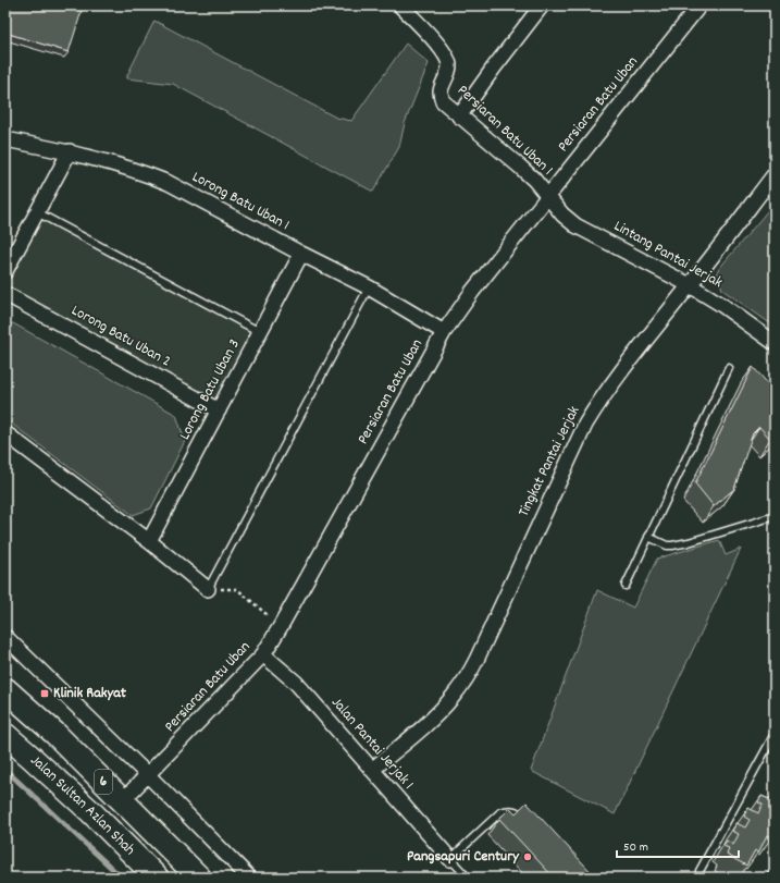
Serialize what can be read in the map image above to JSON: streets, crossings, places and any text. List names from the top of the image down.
{
  "streets": {
    "highway": ["6", "Jalan Sultan Azlan Shah"],
    "street": [
      "Persiaran Batu Uban",
      "Persiaran Batu Uban 1",
      "Lorong Batu Uban 1",
      "Lintang Pantai Jerjak",
      "Lorong Batu Uban 2",
      "Lorong Batu Uban 3",
      "Tingkat Pantai Jerjak",
      "Jalan Pantai Jerjak 1"
    ]
  },
  "crossings": [
    ["Persiaran Batu Uban", "Persiaran Batu Uban 1"],
    ["Persiaran Batu Uban", "Lorong Batu Uban 1"],
    ["Persiaran Batu Uban", "Lintang Pantai Jerjak"],
    ["Persiaran Batu Uban", "Jalan Pantai Jerjak 1"],
    ["Persiaran Batu Uban", "Jalan Sultan Azlan Shah"],
    ["Persiaran Batu Uban 1", "Lintang Pantai Jerjak"],
    ["Lorong Batu Uban 1", "Lorong Batu Uban 3"],
    ["Lintang Pantai Jerjak", "Tingkat Pantai Jerjak"],
    ["Lorong Batu Uban 2", "Lorong Batu Uban 3"],
    ["Tingkat Pantai Jerjak", "Jalan Pantai Jerjak 1"]
  ],
  "places": {
    "transit": ["Klinik Rakyat"],
    "other": ["Pangsapuri Century"]
  },
  "scale_bar": "50 m"
}
